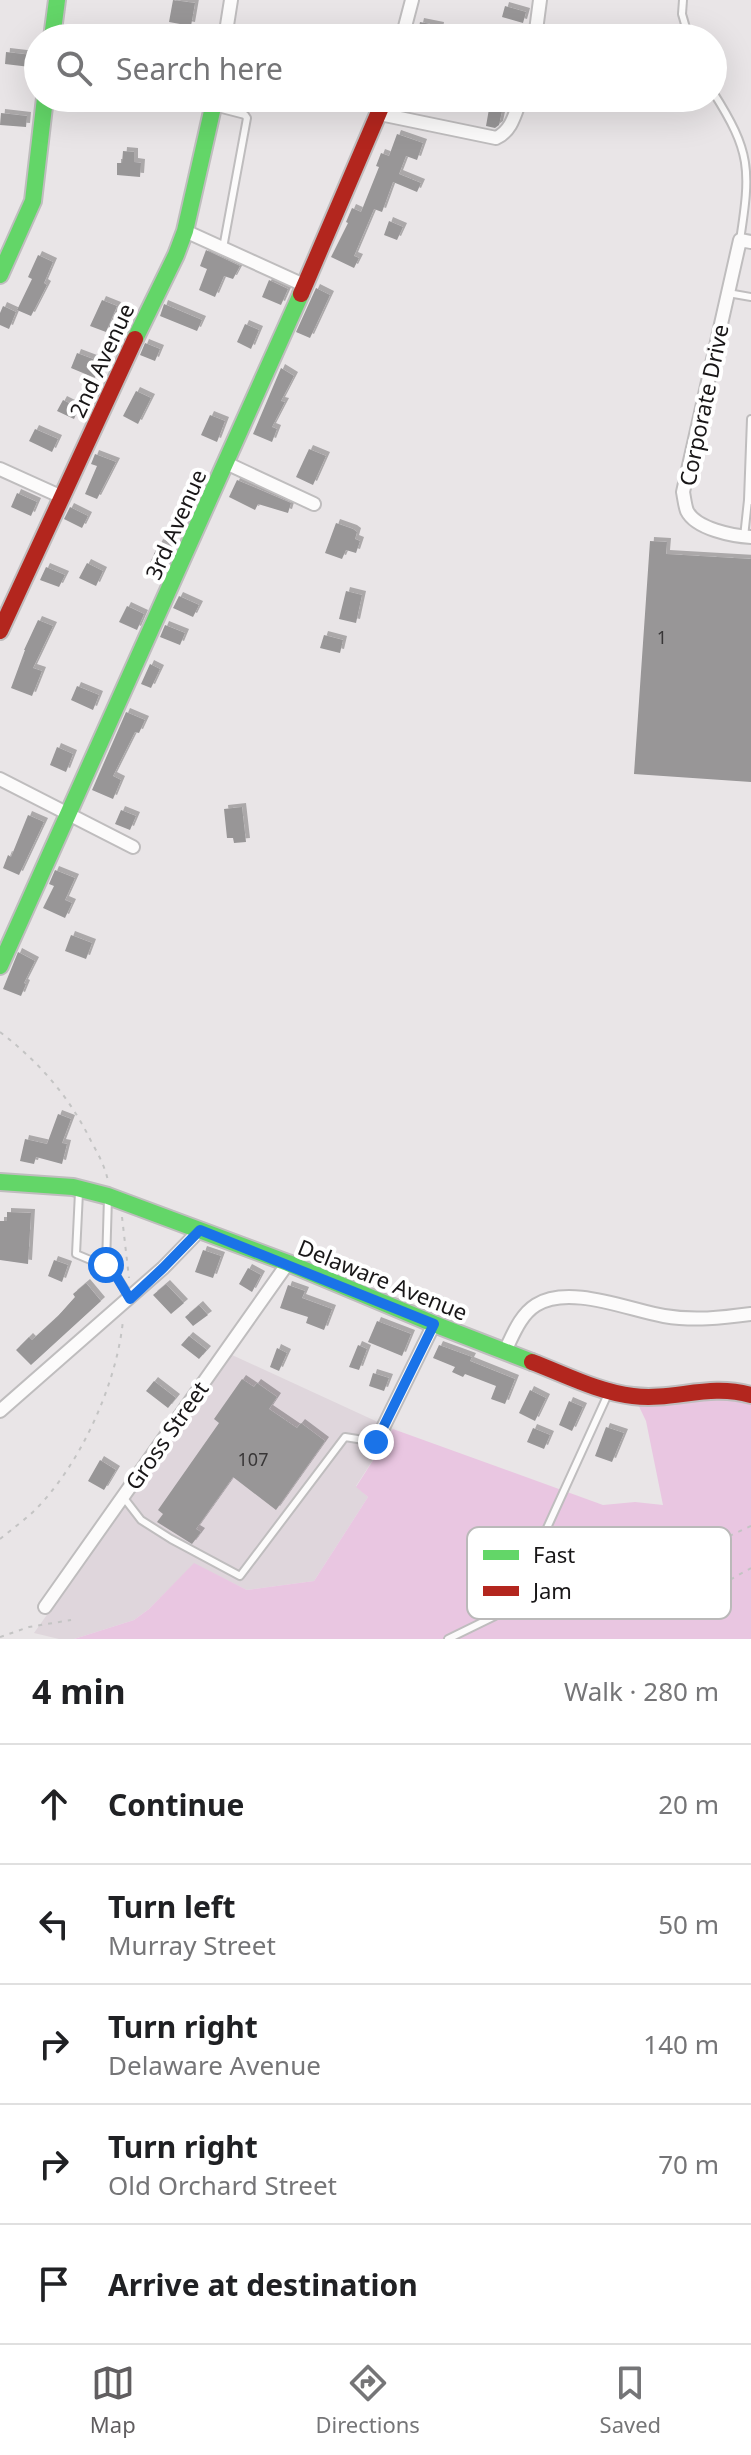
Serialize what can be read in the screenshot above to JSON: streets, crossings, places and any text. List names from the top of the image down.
{
  "streets": {
    "street": [
      "2nd Avenue",
      "Corporate Drive",
      "3rd Avenue",
      "Delaware Avenue",
      "Gross Street"
    ]
  },
  "crossings": [
    ["Delaware Avenue", "Gross Street"]
  ],
  "house_numbers": ["1", "107"],
  "legend": ["Fast", "Jam"],
  "page": {
    "search": "Search here",
    "heading": ["4 min", "Walk · 280 m"],
    "list": [
      ["Continue", "20 m"],
      ["Turn left", "Murray Street", "50 m"],
      ["Turn right", "Delaware Avenue", "140 m"],
      ["Turn right", "Old Orchard Street", "70 m"],
      "Arrive at destination"
    ],
    "nav": ["Map", "Directions", "Saved"]
  }
}
